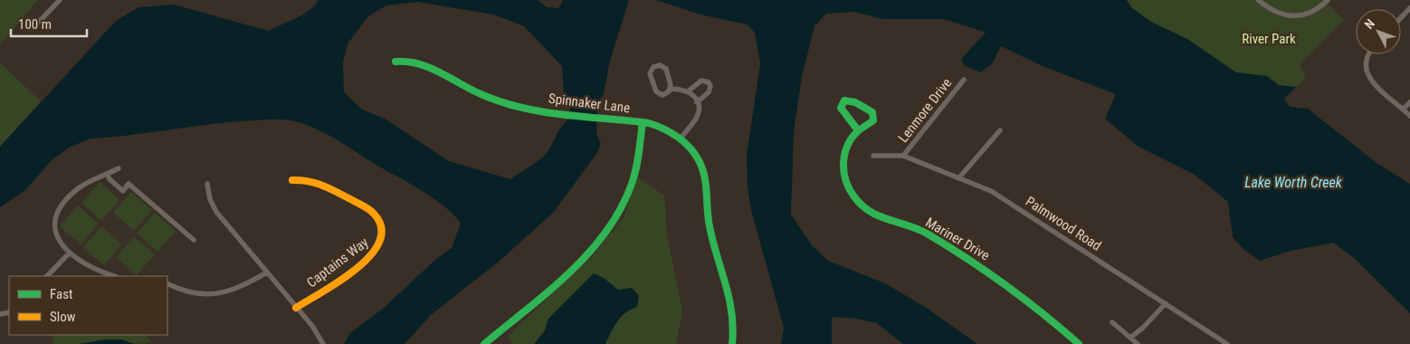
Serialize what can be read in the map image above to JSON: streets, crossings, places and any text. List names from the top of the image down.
{
  "streets": {
    "street": [
      "Spinnaker Lane",
      "Lenmore Drive",
      "Palmwood Road",
      "Mariner Drive",
      "Captains Way"
    ]
  },
  "crossings": [
    ["Lenmore Drive", "Palmwood Road"]
  ],
  "water": ["Lake Worth Creek"],
  "parks": ["River Park"],
  "legend": ["Fast", "Slow"],
  "scale_bar": "100 m",
  "north": "top left"
}
